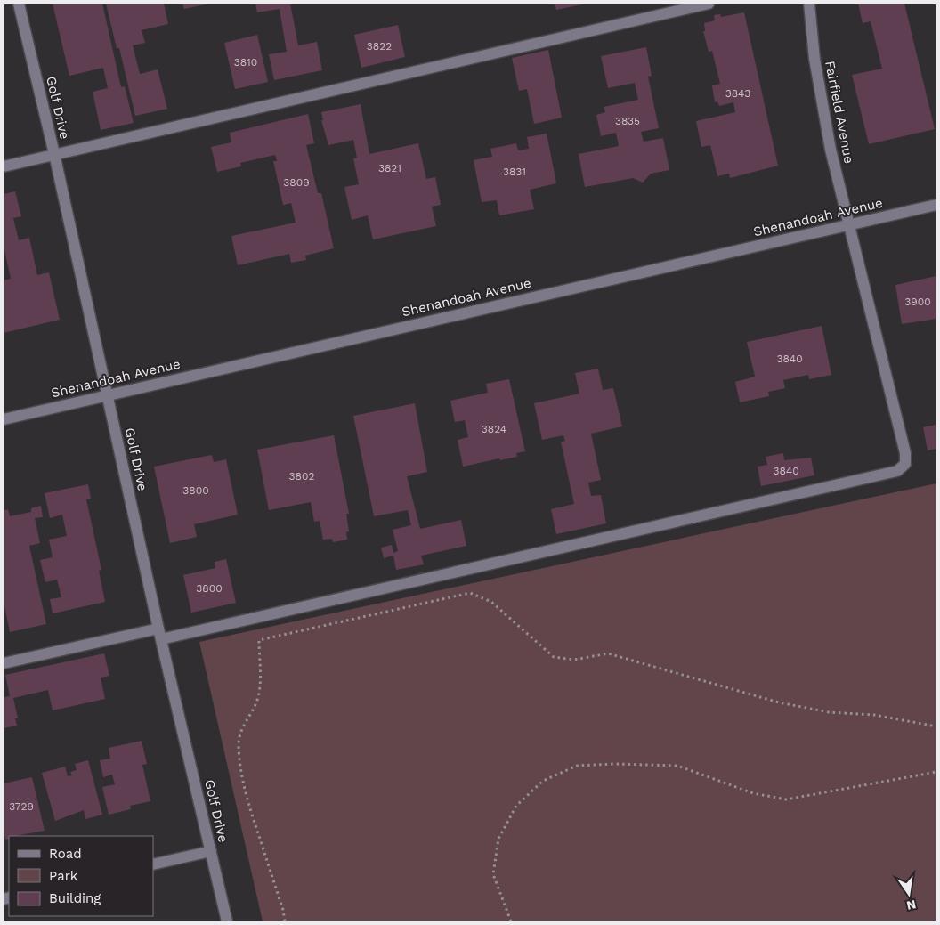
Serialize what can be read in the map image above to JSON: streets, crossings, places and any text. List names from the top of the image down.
{
  "streets": {
    "street": ["Golf Drive", "Fairfield Avenue", "Shenandoah Avenue"]
  },
  "crossings": [
    ["Golf Drive", "Fairfield Avenue"],
    ["Golf Drive", "Shenandoah Avenue"],
    ["Fairfield Avenue", "Shenandoah Avenue"]
  ],
  "house_numbers": [
    "3822",
    "3810",
    "3843",
    "3835",
    "3821",
    "3831",
    "3809",
    "3900",
    "3840",
    "3824",
    "3840",
    "3802",
    "3800",
    "3800",
    "3729"
  ],
  "legend": ["Road", "Park", "Building"],
  "north": "bottom"
}
